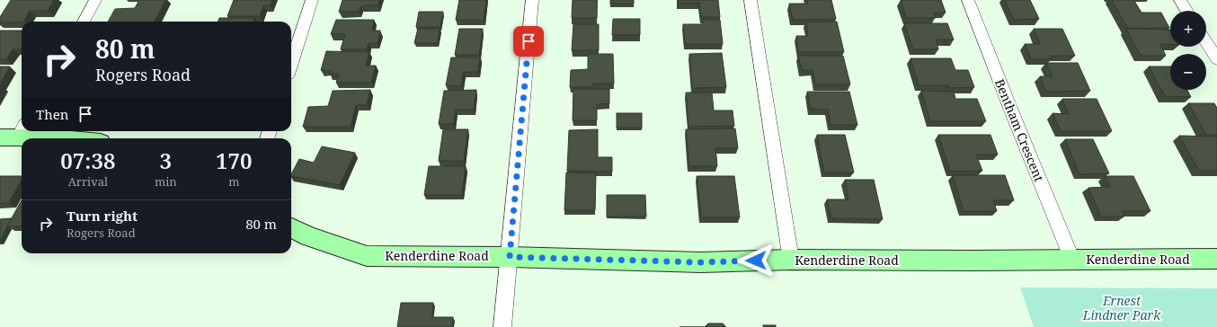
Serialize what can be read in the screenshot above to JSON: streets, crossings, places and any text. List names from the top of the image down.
{
  "streets": {
    "street": ["Bentham Crescent", "Kenderdine Road"]
  },
  "crossings": [
    ["Bentham Crescent", "Kenderdine Road"]
  ],
  "parks": ["Ernest Lindner Park"],
  "page": {
    "map_buttons": ["+", "−"],
    "turn": ["80 m", "Rogers Road"],
    "then": "Then",
    "eta": [
      "07:38",
      "Arrival",
      "3",
      "min",
      "170",
      "m"
    ],
    "list": [
      {
        "name": "Turn right",
        "note": "Rogers Road",
        "value": "80 m"
      }
    ]
  }
}
